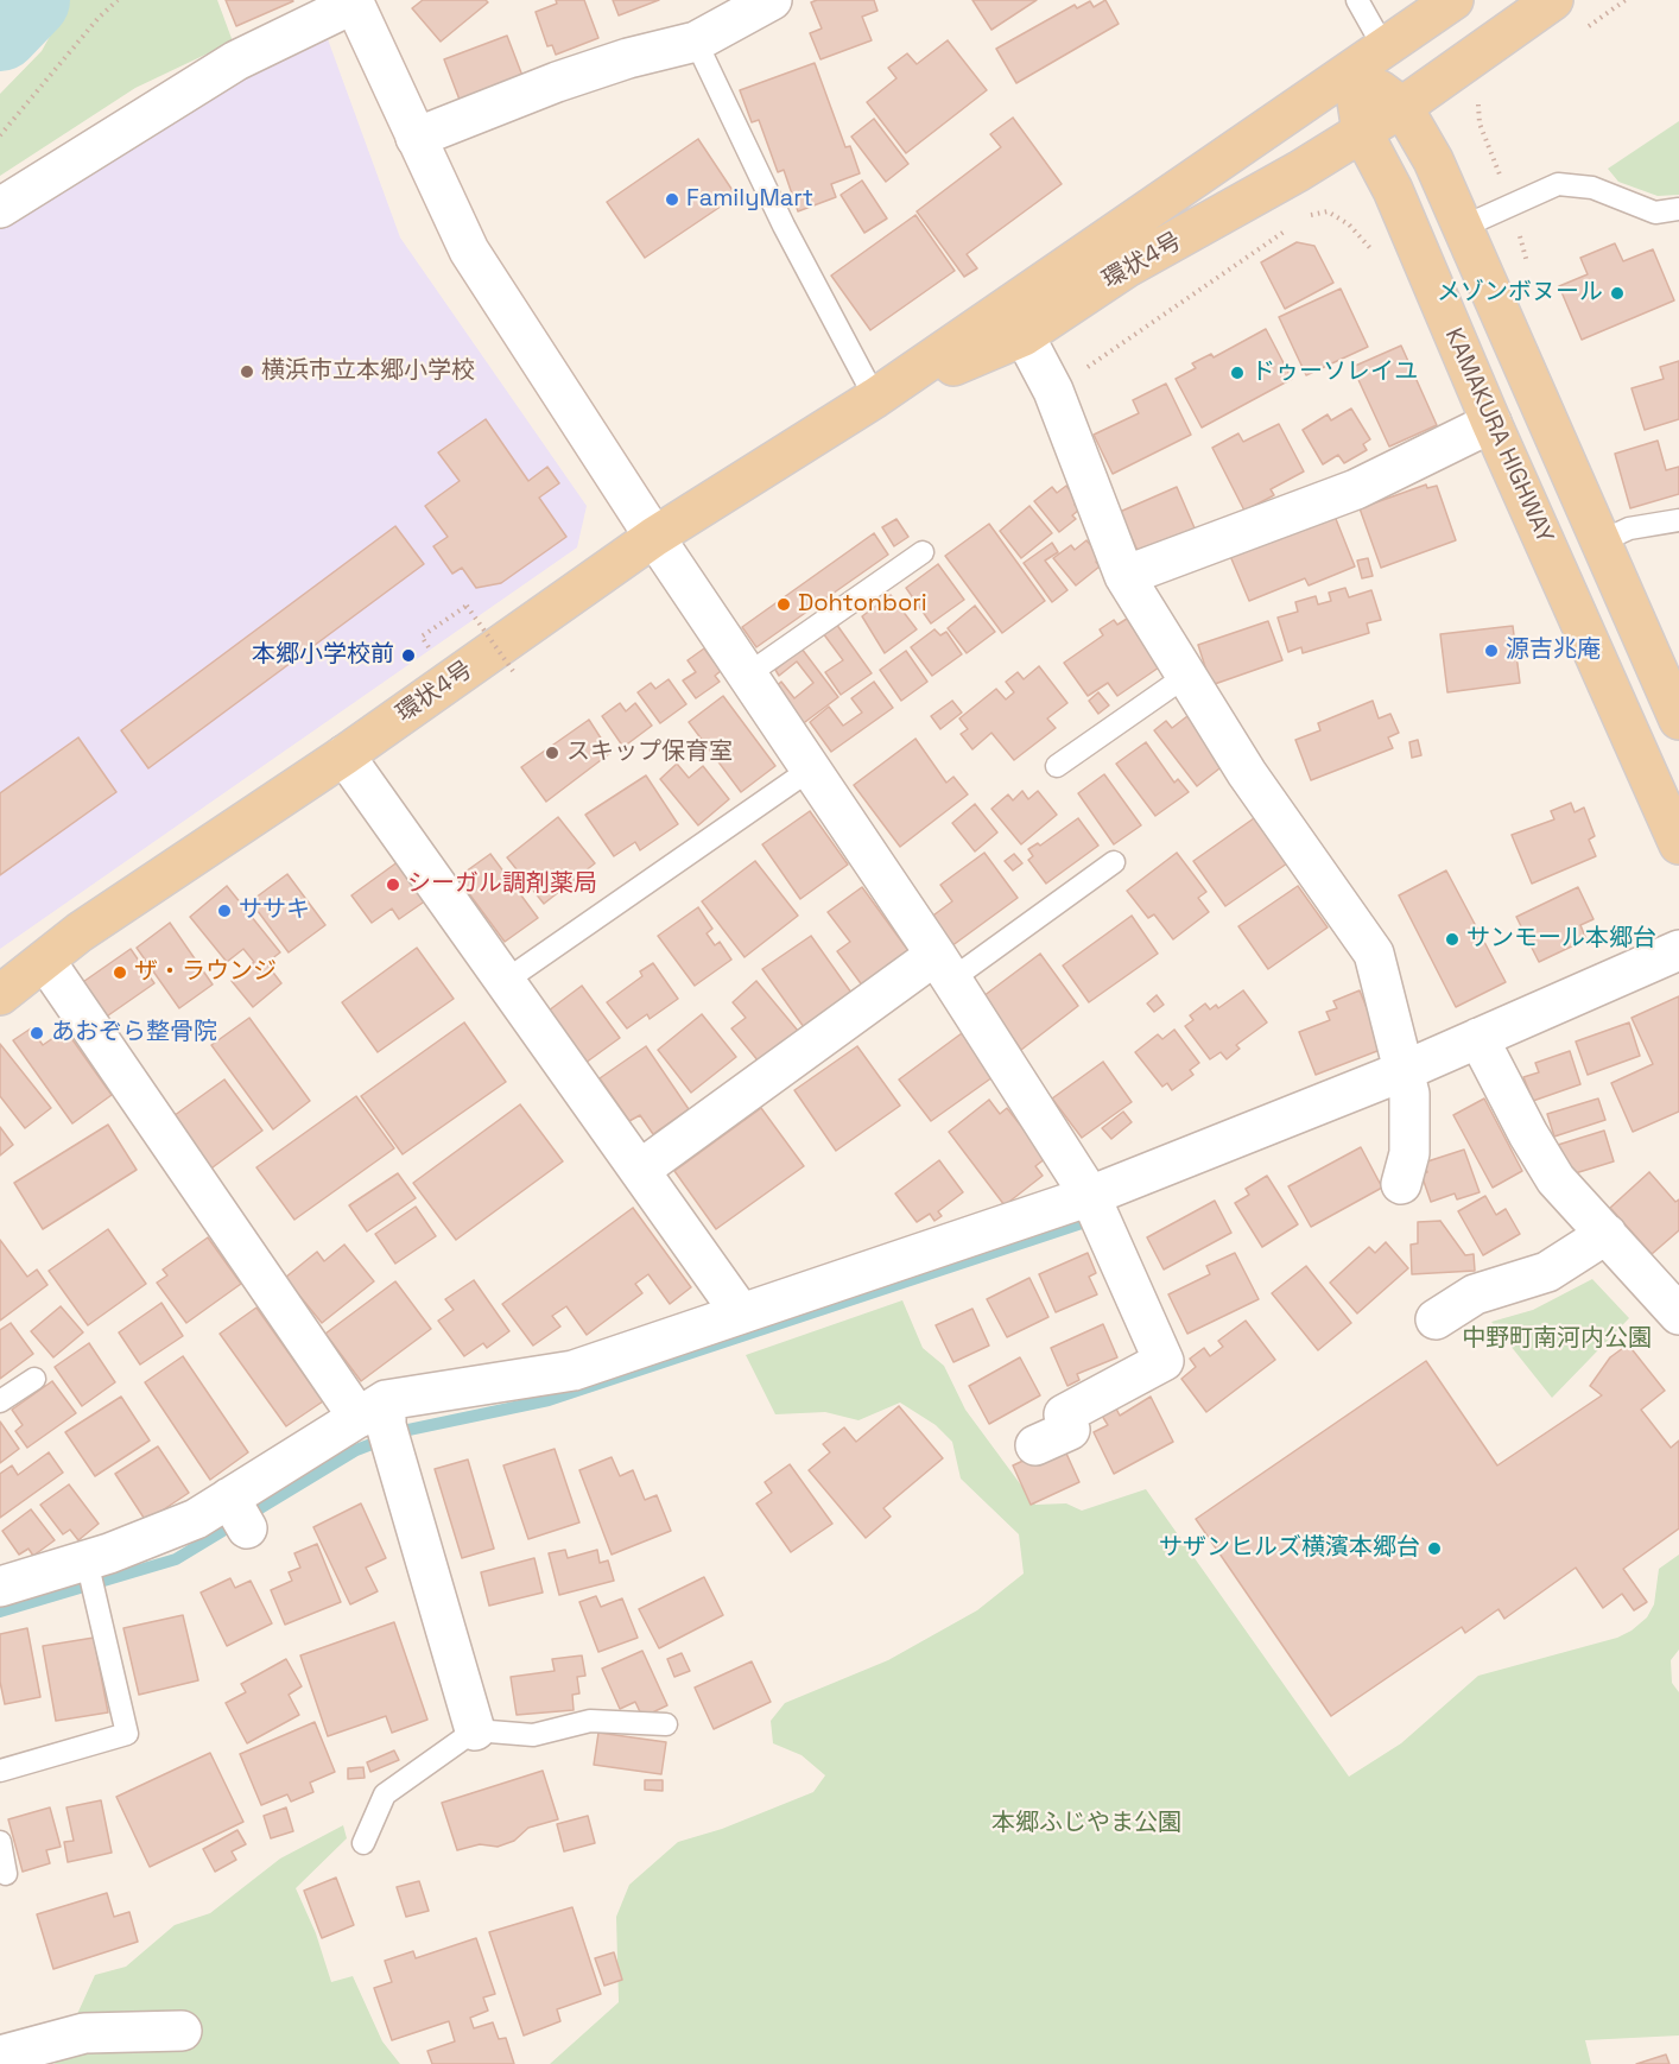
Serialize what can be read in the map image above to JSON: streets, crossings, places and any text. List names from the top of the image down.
{
  "streets": {
    "main road": ["環状4号", "KAMAKURA HIGHWAY"]
  },
  "crossings": [
    ["環状4号", "KAMAKURA HIGHWAY"]
  ],
  "parks": ["中野町南河内公園", "本郷ふじやま公園"],
  "places": [
    "FamilyMart",
    "メゾンボヌール",
    "横浜市立本郷小学校",
    "ドゥーソレイユ",
    "Dohtonbori",
    "源吉兆庵",
    "本郷小学校前",
    "スキップ保育室",
    "シーガル調剤薬局",
    "ササキ",
    "サンモール本郷台",
    "ザ・ラウンジ",
    "あおぞら整骨院",
    "サザンヒルズ横濱本郷台"
  ]
}
